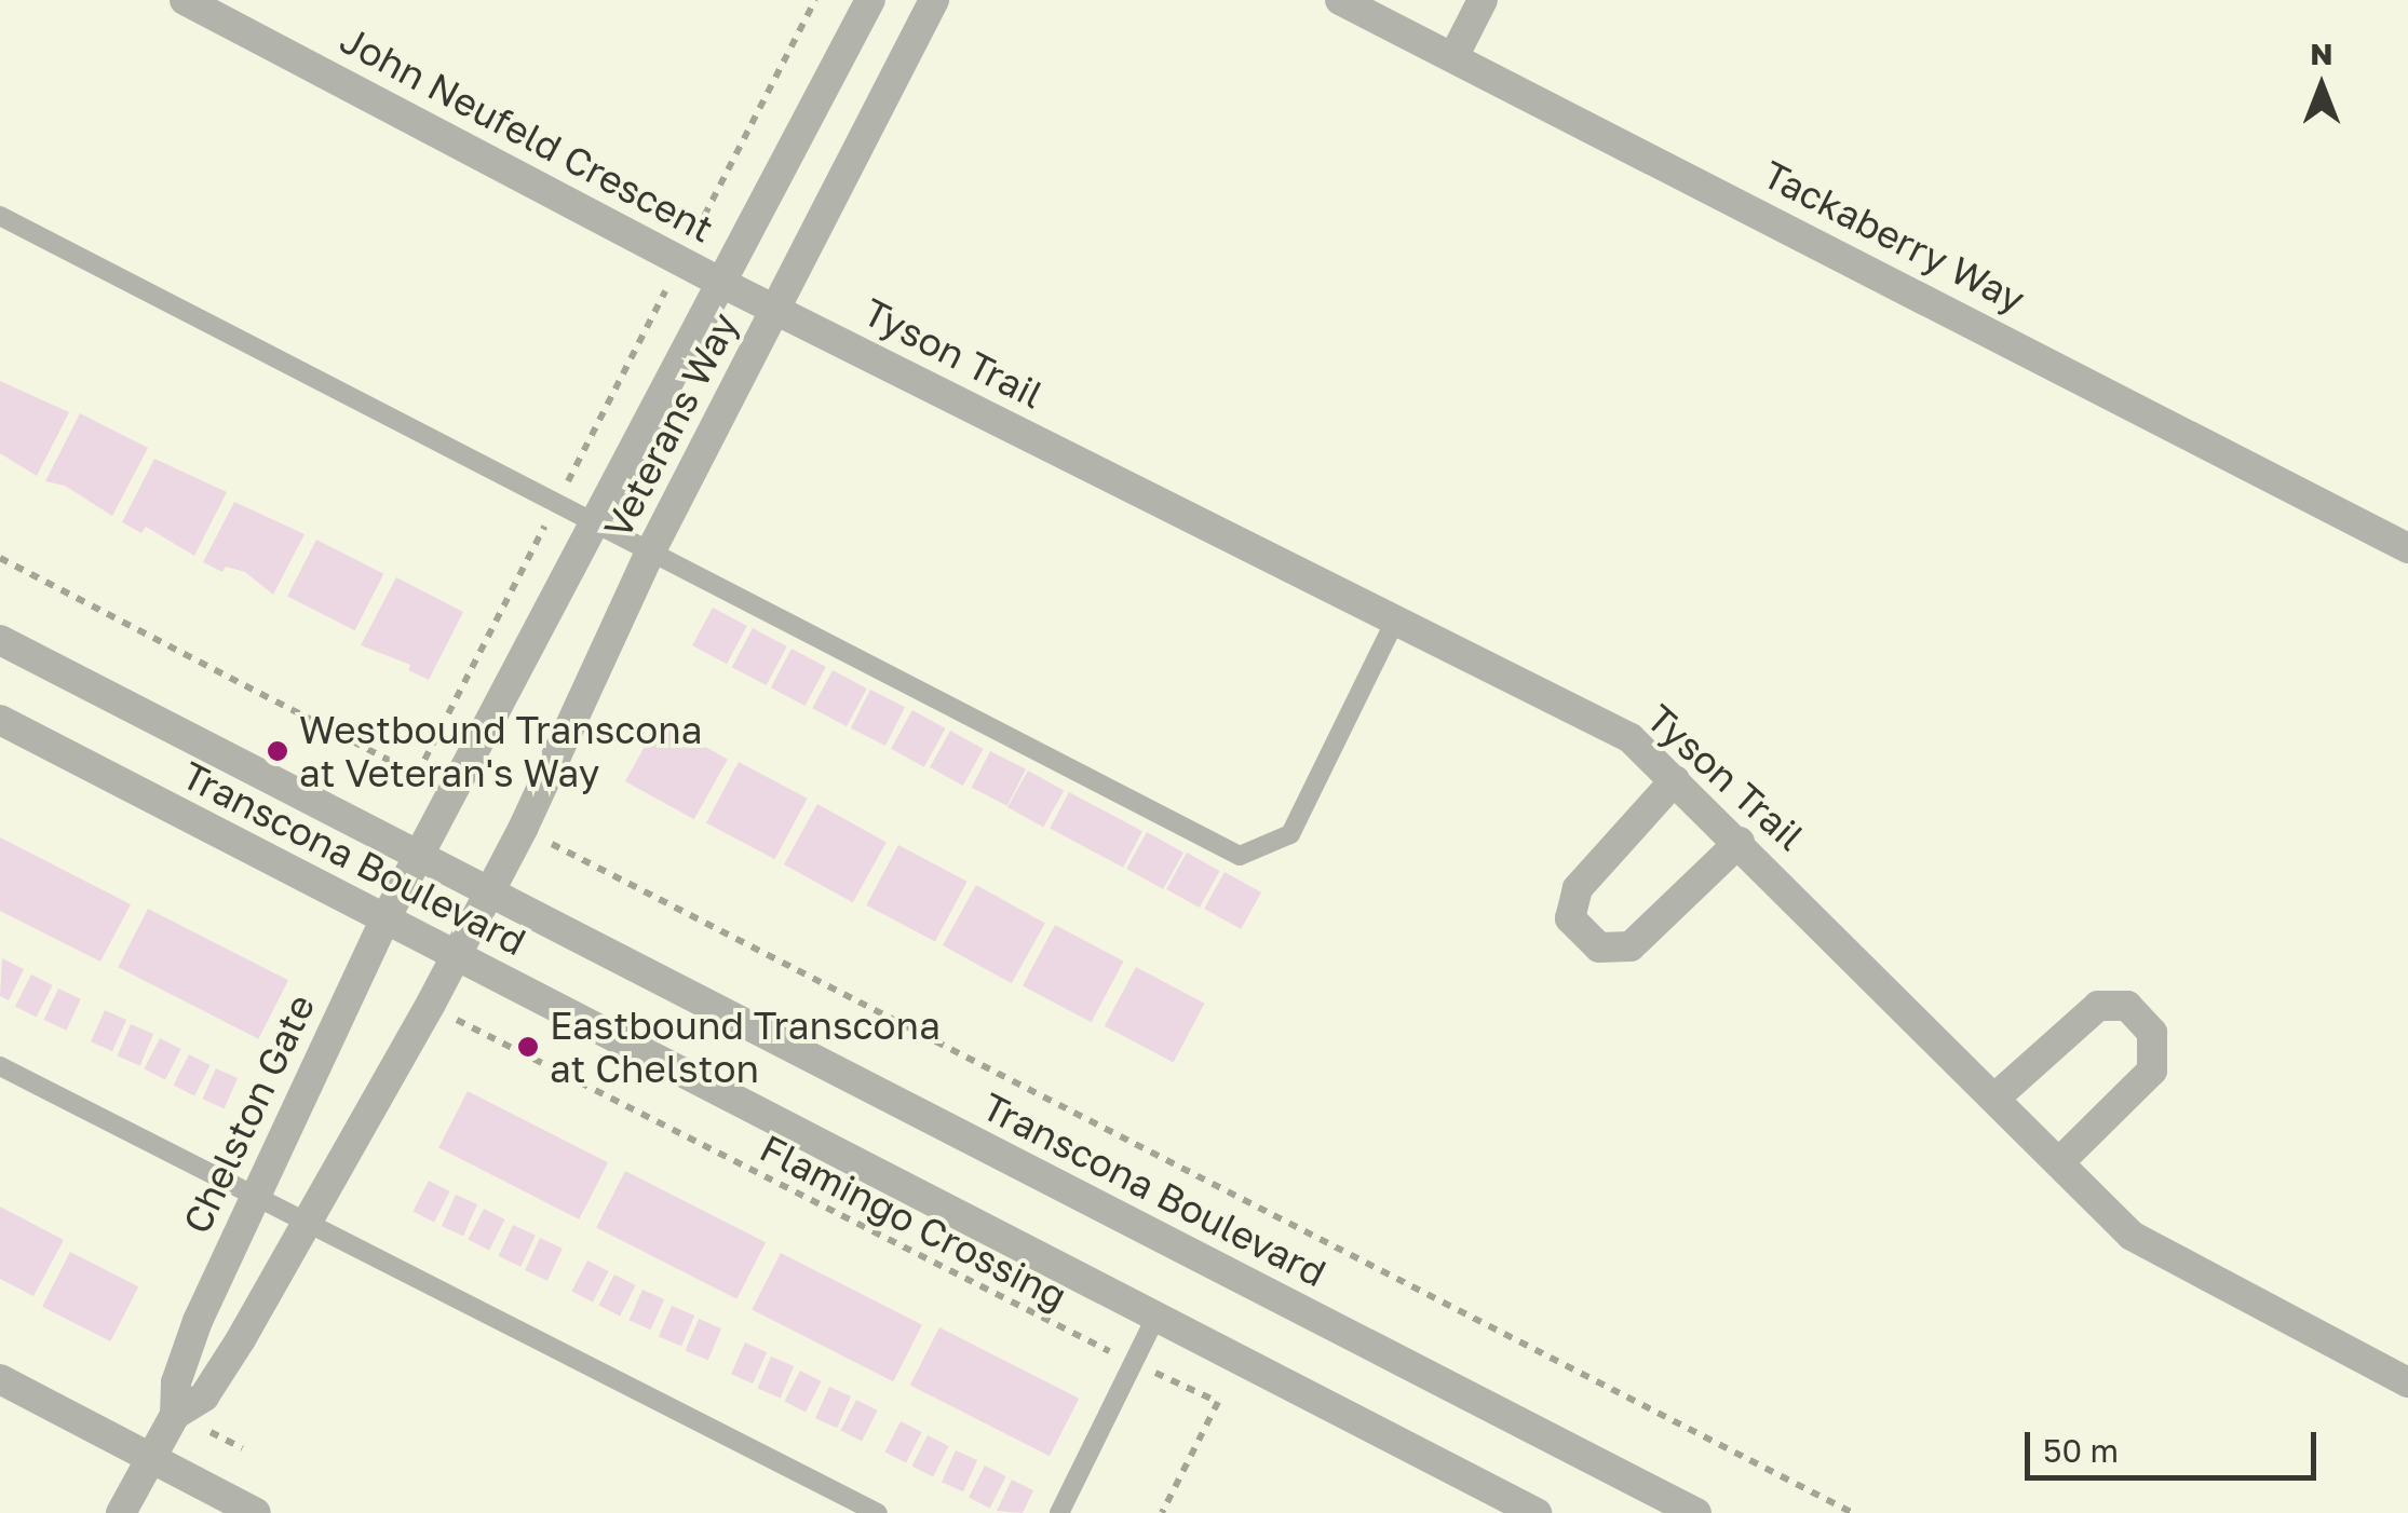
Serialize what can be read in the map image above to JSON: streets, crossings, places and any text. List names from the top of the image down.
{
  "streets": {
    "street": [
      "John Neufeld Crescent",
      "Tackaberry Way",
      "Tyson Trail",
      "Veterans Way",
      "Transcona Boulevard",
      "Chelston Gate"
    ],
    "path": ["Flamingo Crossing"]
  },
  "crossings": [
    ["John Neufeld Crescent", "Tyson Trail"],
    ["John Neufeld Crescent", "Veterans Way"],
    ["Tyson Trail", "Veterans Way"],
    ["Veterans Way", "Transcona Boulevard"],
    ["Veterans Way", "Chelston Gate"],
    ["Transcona Boulevard", "Chelston Gate"]
  ],
  "places": ["Westbound Transcona at Veteran's Way", "Eastbound Transcona at Chelston"],
  "scale_bar": "50 m",
  "north": "top"
}
